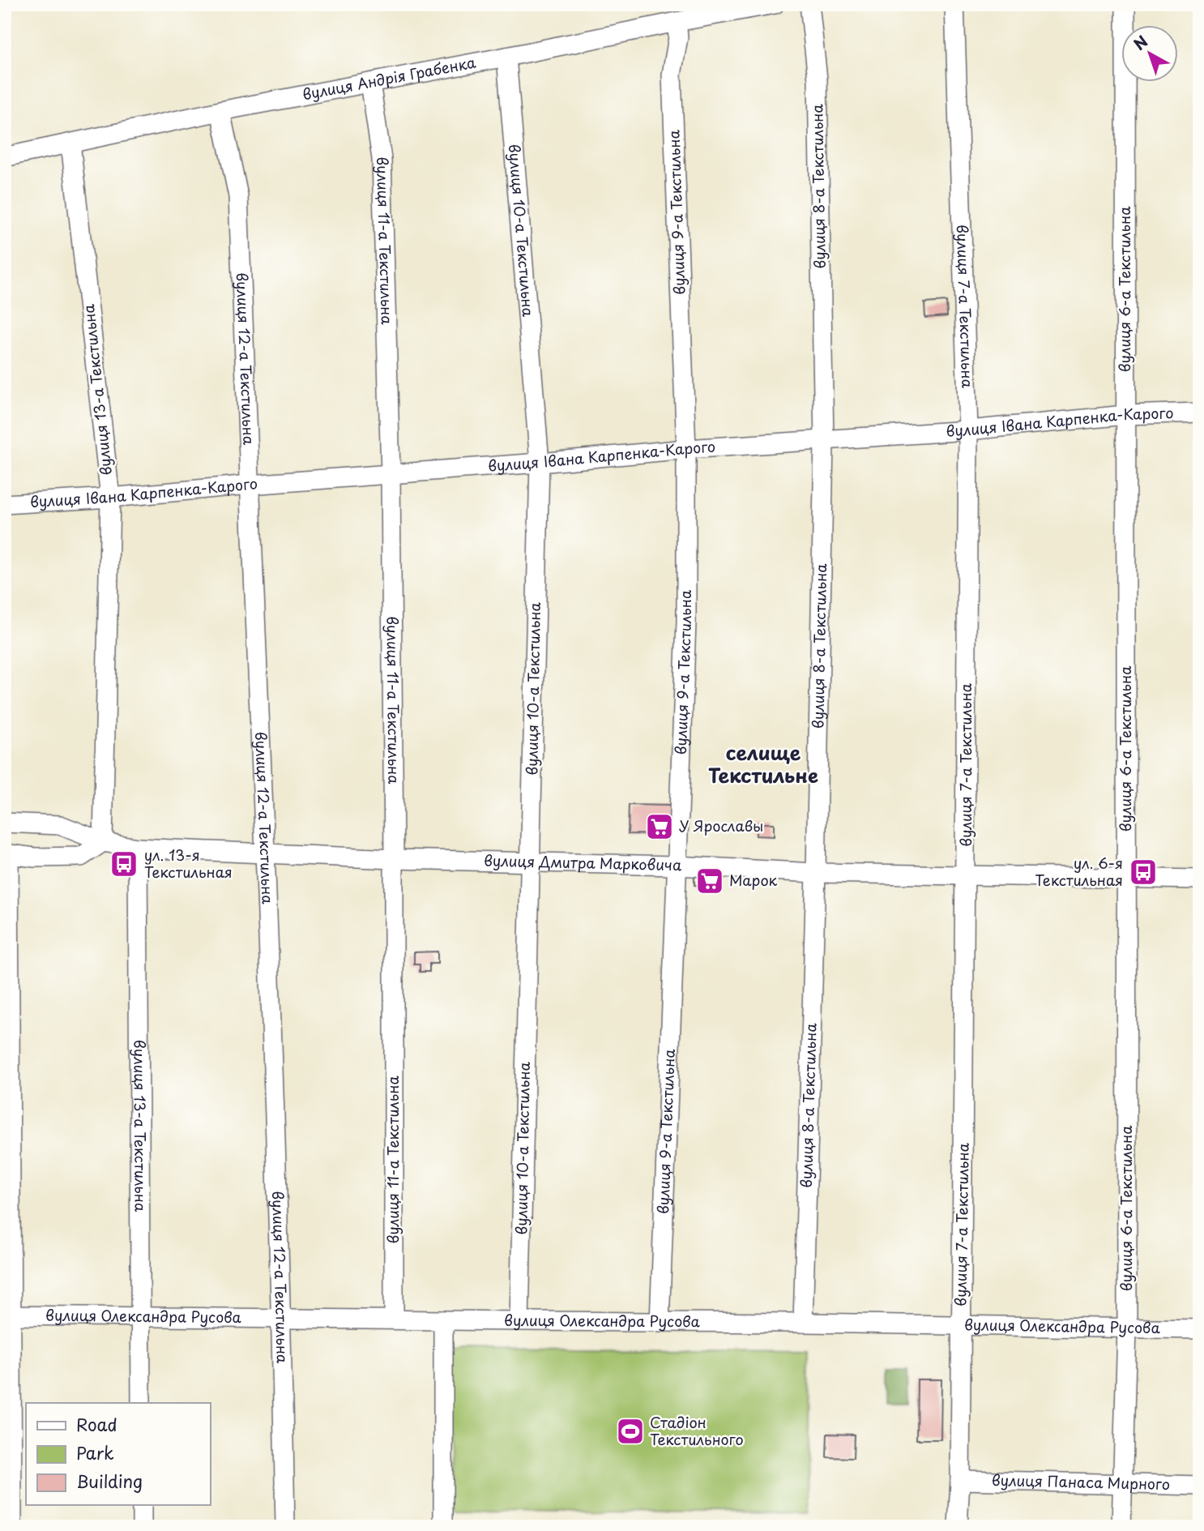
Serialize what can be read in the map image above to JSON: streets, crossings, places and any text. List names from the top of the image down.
{
  "streets": {
    "street": [
      "вулиця Андрія Грабенка",
      "вулиця 8-а Текстильна",
      "вулиця 9-а Текстильна",
      "вулиця 10-а Текстильна",
      "вулиця 11-а Текстильна",
      "вулиця 6-а Текстильна",
      "вулиця 7-а Текстильна",
      "вулиця 12-а Текстильна",
      "вулиця 13-а Текстильна",
      "вулиця Івана Карпенка-Карого",
      "вулиця Дмитра Марковича",
      "вулиця Олександра Русова",
      "вулиця Панаса Мирного"
    ]
  },
  "crossings": [
    ["вулиця Андрія Грабенка", "вулиця 9-а Текстильна"],
    ["вулиця Андрія Грабенка", "вулиця 10-а Текстильна"],
    ["вулиця Андрія Грабенка", "вулиця 11-а Текстильна"],
    ["вулиця Андрія Грабенка", "вулиця 12-а Текстильна"],
    ["вулиця Андрія Грабенка", "вулиця 13-а Текстильна"],
    ["вулиця 8-а Текстильна", "вулиця Івана Карпенка-Карого"],
    ["вулиця 8-а Текстильна", "вулиця Дмитра Марковича"],
    ["вулиця 8-а Текстильна", "вулиця Олександра Русова"],
    ["вулиця 9-а Текстильна", "вулиця Івана Карпенка-Карого"],
    ["вулиця 9-а Текстильна", "вулиця Дмитра Марковича"],
    ["вулиця 9-а Текстильна", "вулиця Олександра Русова"],
    ["вулиця 10-а Текстильна", "вулиця Івана Карпенка-Карого"],
    ["вулиця 10-а Текстильна", "вулиця Дмитра Марковича"],
    ["вулиця 10-а Текстильна", "вулиця Олександра Русова"],
    ["вулиця 11-а Текстильна", "вулиця Івана Карпенка-Карого"],
    ["вулиця 11-а Текстильна", "вулиця Дмитра Марковича"],
    ["вулиця 11-а Текстильна", "вулиця Олександра Русова"],
    ["вулиця 6-а Текстильна", "вулиця Івана Карпенка-Карого"],
    ["вулиця 6-а Текстильна", "вулиця Дмитра Марковича"],
    ["вулиця 6-а Текстильна", "вулиця Олександра Русова"],
    ["вулиця 6-а Текстильна", "вулиця Панаса Мирного"],
    ["вулиця 7-а Текстильна", "вулиця Івана Карпенка-Карого"],
    ["вулиця 7-а Текстильна", "вулиця Дмитра Марковича"],
    ["вулиця 7-а Текстильна", "вулиця Олександра Русова"],
    ["вулиця 7-а Текстильна", "вулиця Панаса Мирного"],
    ["вулиця 12-а Текстильна", "вулиця Івана Карпенка-Карого"],
    ["вулиця 12-а Текстильна", "вулиця Дмитра Марковича"],
    ["вулиця 12-а Текстильна", "вулиця Олександра Русова"],
    ["вулиця 13-а Текстильна", "вулиця Івана Карпенка-Карого"],
    ["вулиця 13-а Текстильна", "вулиця Дмитра Марковича"],
    ["вулиця 13-а Текстильна", "вулиця Олександра Русова"]
  ],
  "districts": ["селище Текстильне"],
  "places": {
    "supermarket": ["У Ярославы", "Марок"],
    "bus stop": ["ул. 13-я Текстильная", "ул. 6-я Текстильная"],
    "sports": ["Стадіон Текстильного"]
  },
  "legend": ["Road", "Park", "Building"],
  "north": "top left"
}
